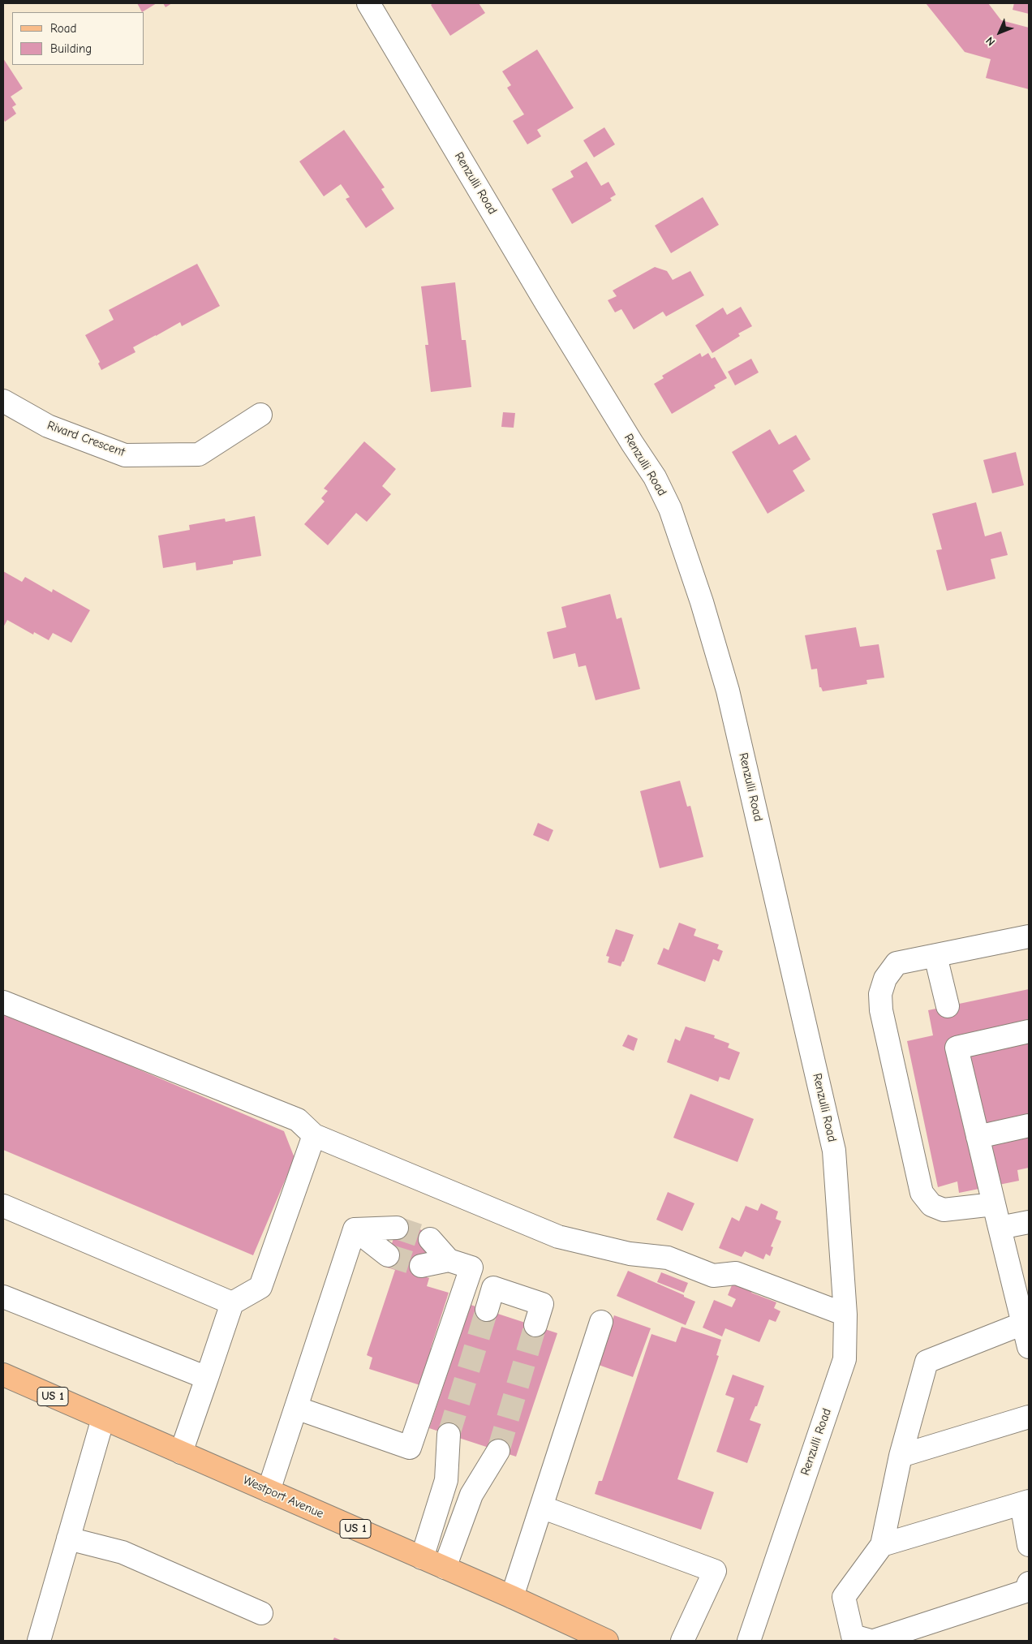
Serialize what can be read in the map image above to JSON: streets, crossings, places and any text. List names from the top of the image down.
{
  "streets": {
    "main road": ["US 1", "Westport Avenue"],
    "street": ["Renzulli Road", "Rivard Crescent"]
  },
  "legend": ["Road", "Building"],
  "north": "bottom left"
}
